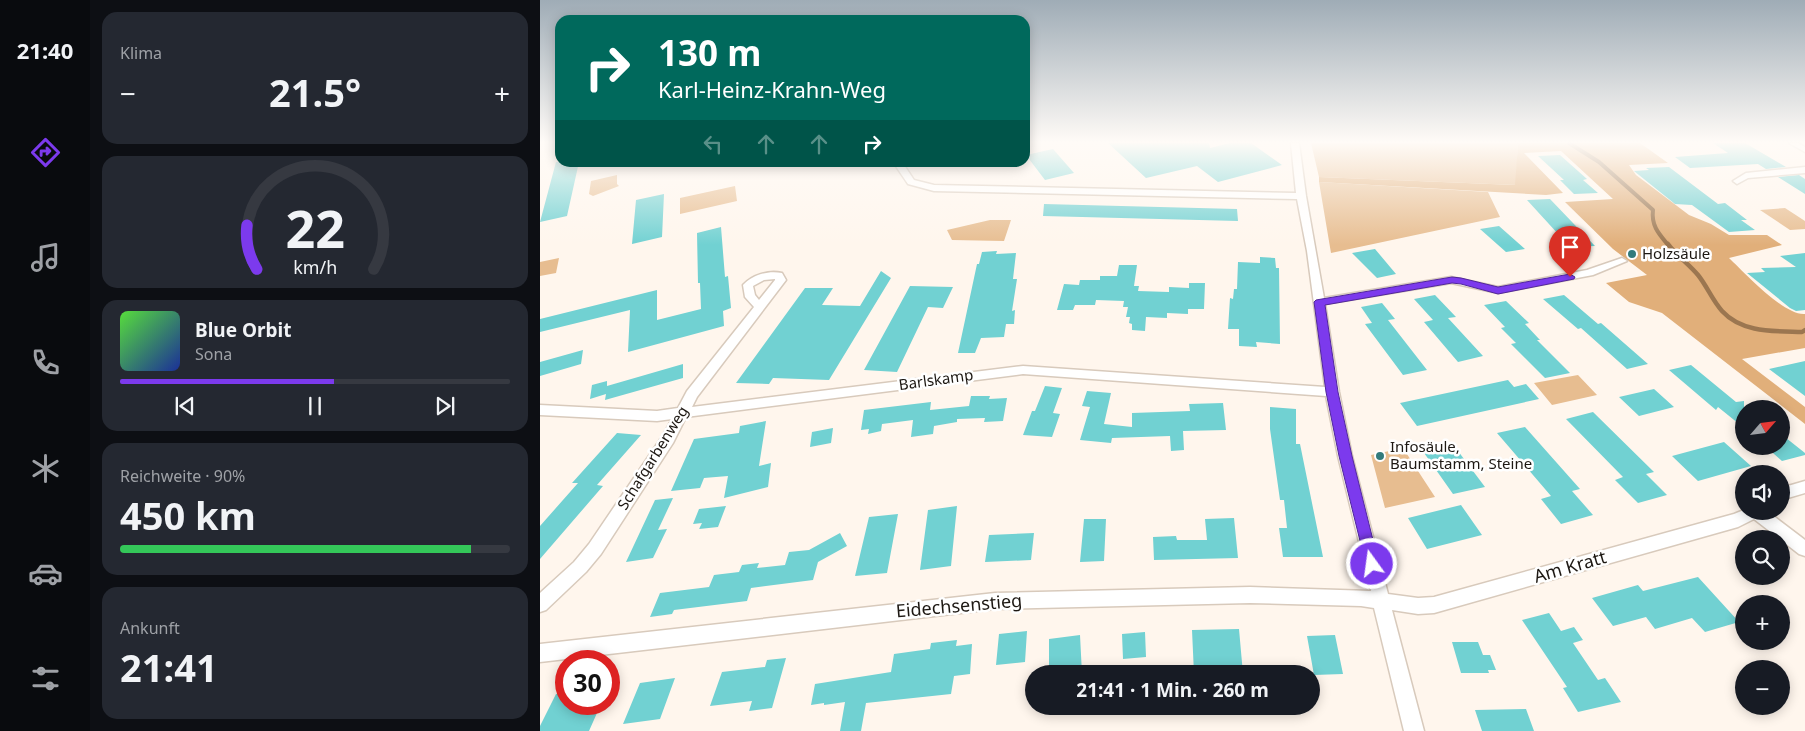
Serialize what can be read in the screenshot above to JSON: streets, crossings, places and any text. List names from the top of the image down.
{
  "streets": {
    "street": [
      "Barlskamp",
      "Schafgarbenweg",
      "Am Kratt",
      "Eidechsenstieg"
    ]
  },
  "crossings": [
    ["Barlskamp", "Schafgarbenweg"],
    ["Am Kratt", "Eidechsenstieg"]
  ],
  "places": ["Holzsäule", "Infosäule, Baumstamm, Steine"],
  "north": "top right",
  "page": {
    "tabs": "21:40",
    "tile": [
      "Klima",
      ["Reichweite · 90%", "450 km"],
      ["Ankunft", "21:41"]
    ],
    "turn": ["130 m", "Karl-Heinz-Krahn-Weg"],
    "heat": ["−", "21.5°", "+"],
    "song": ["Blue Orbit", "Sona"],
    "map_buttons": ["+", "−"],
    "limit": "30",
    "trip": "21:41 · 1 Min. · 260 m",
    "gauge": ["22", "km/h"]
  }
}
